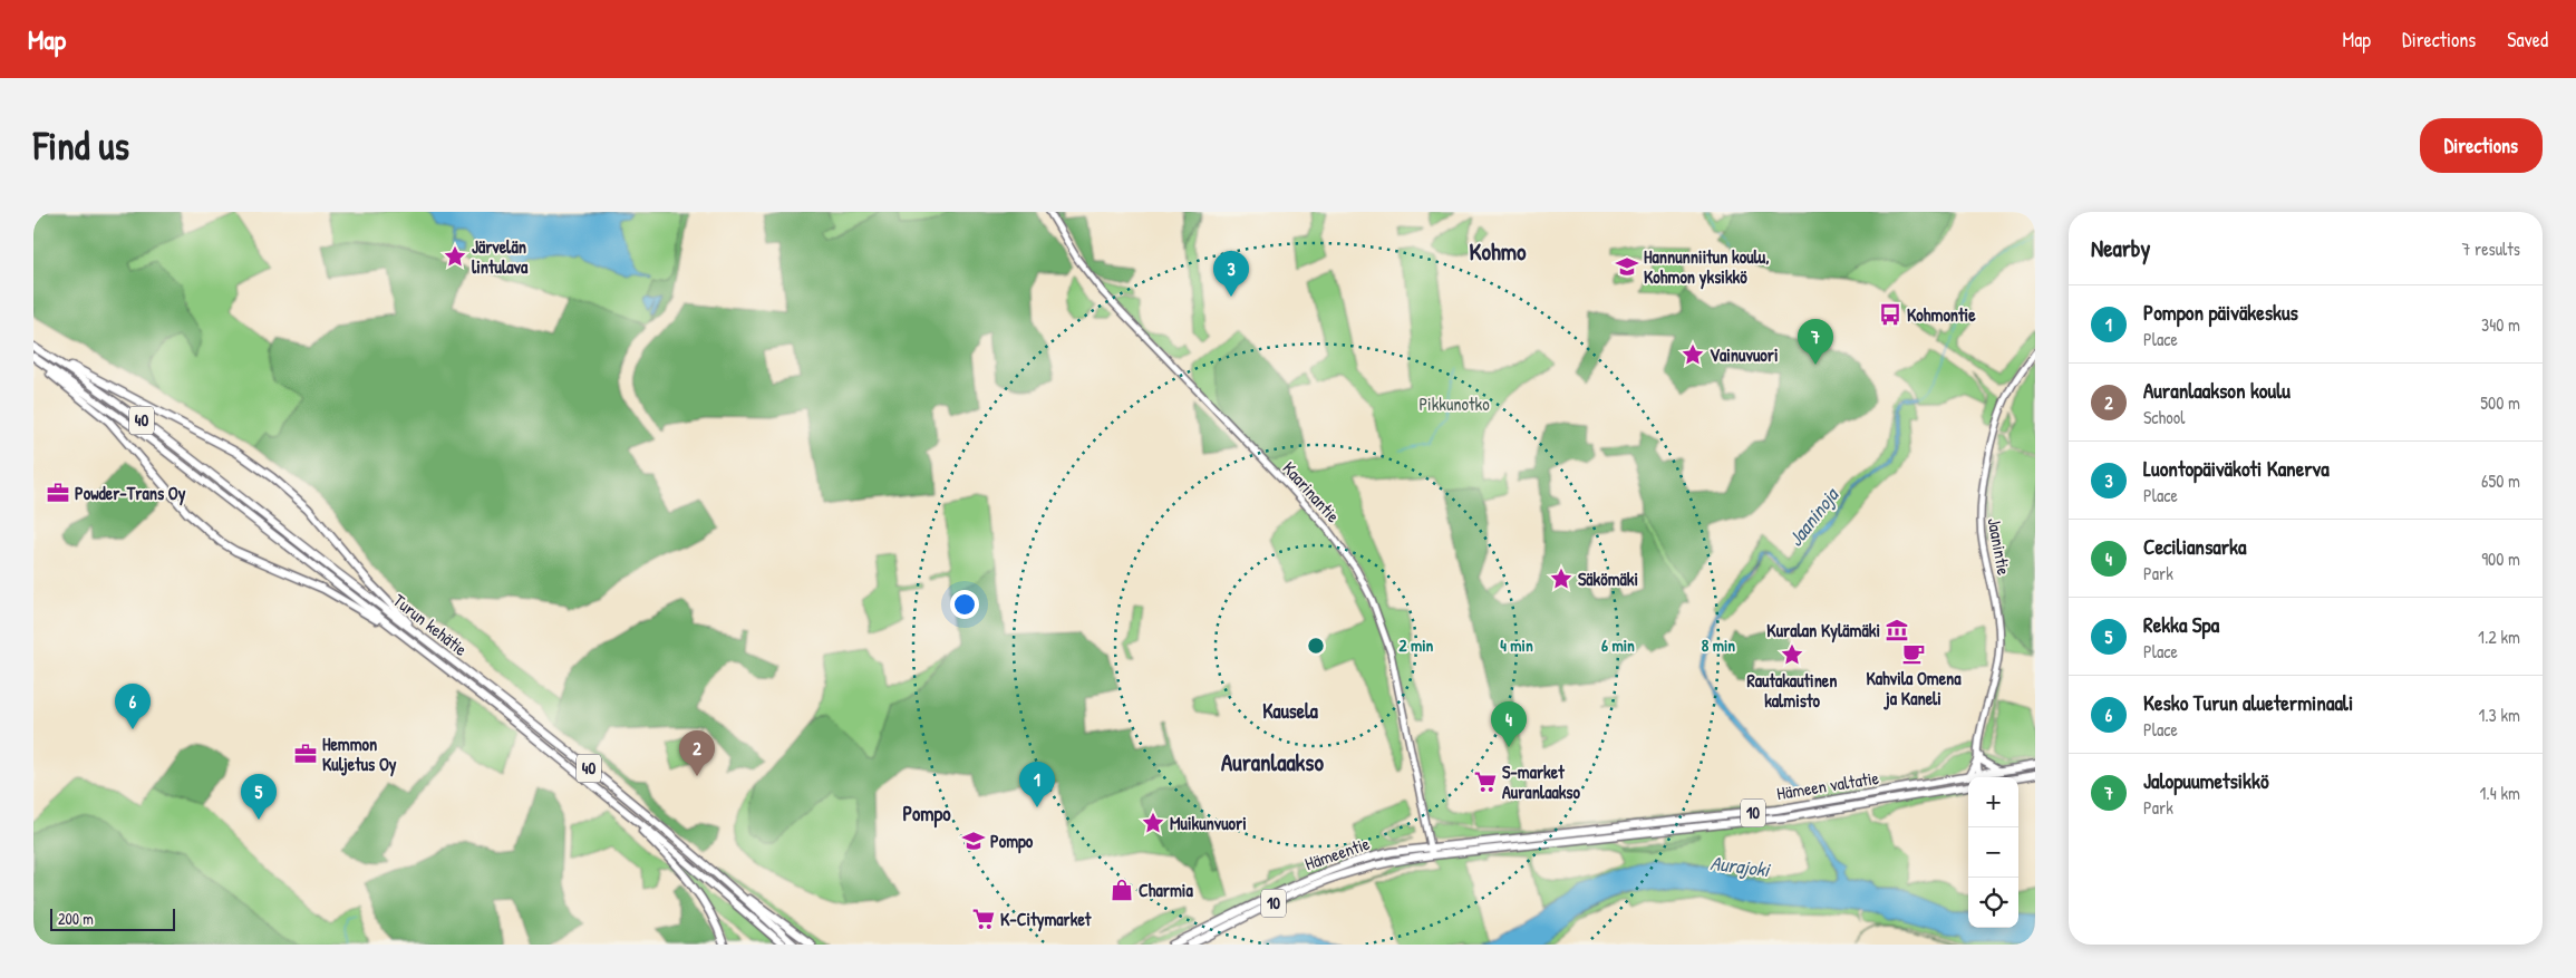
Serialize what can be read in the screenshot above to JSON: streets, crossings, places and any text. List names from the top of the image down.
{
  "streets": {
    "highway": [
      "40",
      "Turun kehätie",
      "Hämeen valtatie",
      "10",
      "Hämeentie"
    ],
    "main road": ["Kaarinantie", "Jaanintie"]
  },
  "crossings": [
    ["Kaarinantie", "Hämeentie"],
    ["Hämeen valtatie", "Hämeentie"]
  ],
  "districts": [
    "Kohmo",
    "Kausela",
    "Auranlaakso",
    "Pompo"
  ],
  "water": ["Jaaninoja", "Aurajoki"],
  "parks": ["Pikkunotko"],
  "places": {
    "place": [
      "Järvelän lintulava",
      "Vainuvuori",
      "Säkömäki",
      "Rautakautinen kalmisto",
      "Muikunvuori"
    ],
    "school or university": ["Hannunniitun koulu, Kohmon yksikkö", "Pompo"],
    "bus stop": ["Kohmontie"],
    "office": ["Powder-Trans Oy", "Hemmon Kuljetus Oy"],
    "museum": ["Kuralan Kylämäki"],
    "cafe": ["Kahvila Omena ja Kaneli"],
    "supermarket": ["S-market Auranlaakso", "K-Citymarket"],
    "shop": ["Charmia"]
  },
  "scale_bar": "200 m",
  "page": {
    "header": "Map",
    "nav": ["Map", "Directions", "Saved"],
    "buttons": "Directions",
    "title": "Find us",
    "heading": ["Nearby", "7 results"],
    "pins": [
      "3",
      "7",
      "6",
      "4",
      "2",
      "1",
      "5"
    ],
    "list": [
      {
        "mark": "1",
        "name": "Pompon päiväkeskus",
        "note": "Place",
        "value": "340 m"
      },
      {
        "mark": "2",
        "name": "Auranlaakson koulu",
        "note": "School",
        "value": "500 m"
      },
      {
        "mark": "3",
        "name": "Luontopäiväkoti Kanerva",
        "note": "Place",
        "value": "650 m"
      },
      {
        "mark": "4",
        "name": "Ceciliansarka",
        "note": "Park",
        "value": "900 m"
      },
      {
        "mark": "5",
        "name": "Rekka Spa",
        "note": "Place",
        "value": "1.2 km"
      },
      {
        "mark": "6",
        "name": "Kesko Turun alueterminaali",
        "note": "Place",
        "value": "1.3 km"
      },
      {
        "mark": "7",
        "name": "Jalopuumetsikkö",
        "note": "Park",
        "value": "1.4 km"
      }
    ],
    "map_buttons": ["+", "−"],
    "scale": "200 m"
  },
  "rings": [
    "2 min",
    "4 min",
    "6 min",
    "8 min"
  ]
}
